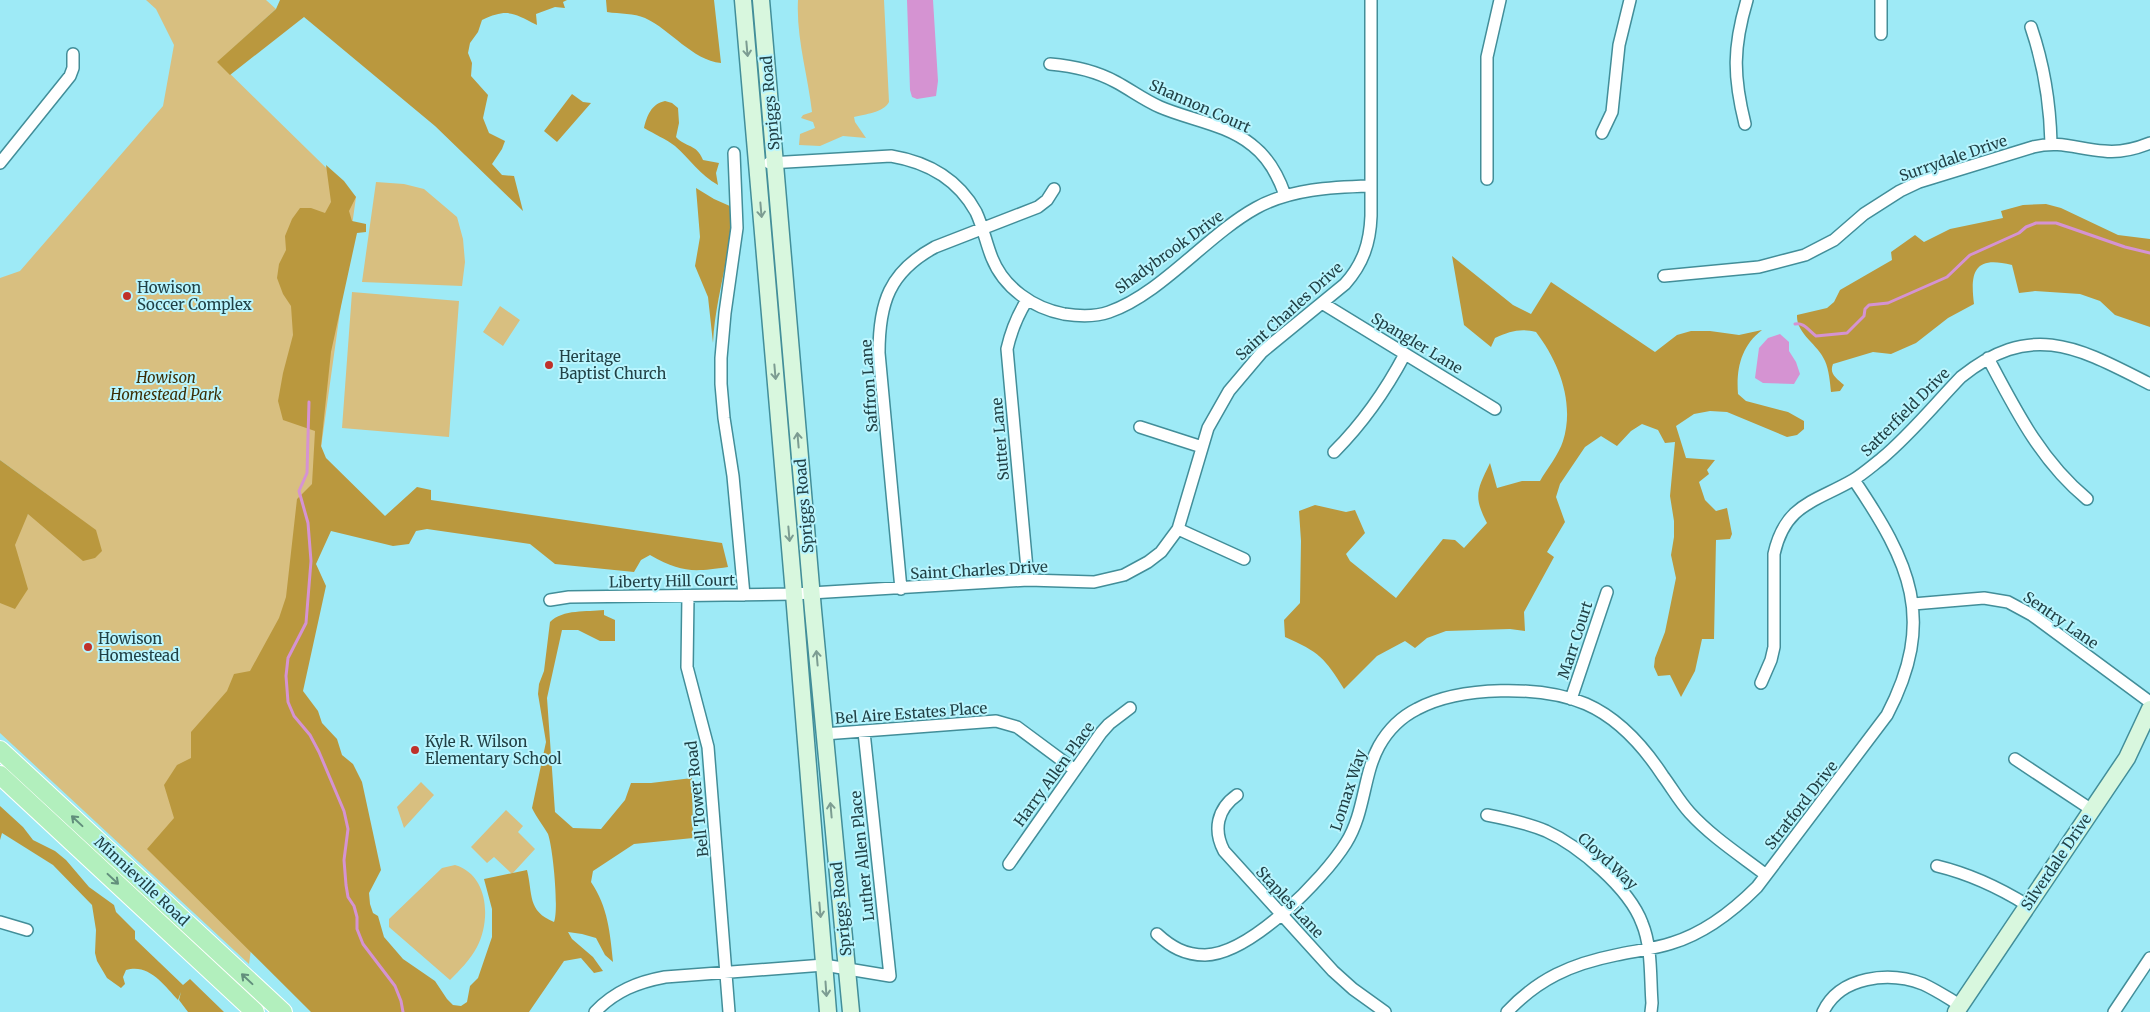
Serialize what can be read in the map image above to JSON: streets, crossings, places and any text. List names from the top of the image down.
{
  "streets": {
    "main road": ["Spriggs Road", "Silverdale Drive", "Minnieville Road"],
    "street": [
      "Shannon Court",
      "Surrydale Drive",
      "Shadybrook Drive",
      "Saint Charles Drive",
      "Spangler Lane",
      "Saffron Lane",
      "Satterfield Drive",
      "Sutter Lane",
      "Liberty Hill Court",
      "Sentry Lane",
      "Marr Court",
      "Bel Aire Estates Place",
      "Harry Allen Place",
      "Lomax Way",
      "Bell Tower Road",
      "Stratford Drive",
      "Luther Allen Place",
      "Cloyd Way",
      "Staples Lane"
    ]
  },
  "crossings": [
    ["Spriggs Road", "Shadybrook Drive"],
    ["Spriggs Road", "Saint Charles Drive"],
    ["Spriggs Road", "Liberty Hill Court"],
    ["Spriggs Road", "Bel Aire Estates Place"],
    ["Spriggs Road", "Luther Allen Place"],
    ["Shannon Court", "Shadybrook Drive"],
    ["Shadybrook Drive", "Saint Charles Drive"],
    ["Shadybrook Drive", "Saffron Lane"],
    ["Shadybrook Drive", "Sutter Lane"],
    ["Saint Charles Drive", "Spangler Lane"],
    ["Saint Charles Drive", "Saffron Lane"],
    ["Saint Charles Drive", "Sutter Lane"],
    ["Saint Charles Drive", "Liberty Hill Court"],
    ["Satterfield Drive", "Stratford Drive"],
    ["Liberty Hill Court", "Bell Tower Road"],
    ["Sentry Lane", "Stratford Drive"],
    ["Marr Court", "Lomax Way"],
    ["Bel Aire Estates Place", "Harry Allen Place"],
    ["Bel Aire Estates Place", "Luther Allen Place"],
    ["Lomax Way", "Stratford Drive"],
    ["Lomax Way", "Staples Lane"],
    ["Stratford Drive", "Cloyd Way"]
  ],
  "parks": ["Howison Homestead Park"],
  "places": [
    "Howison Soccer Complex",
    "Heritage Baptist Church",
    "Howison Homestead",
    "Kyle R. Wilson Elementary School"
  ]
}
